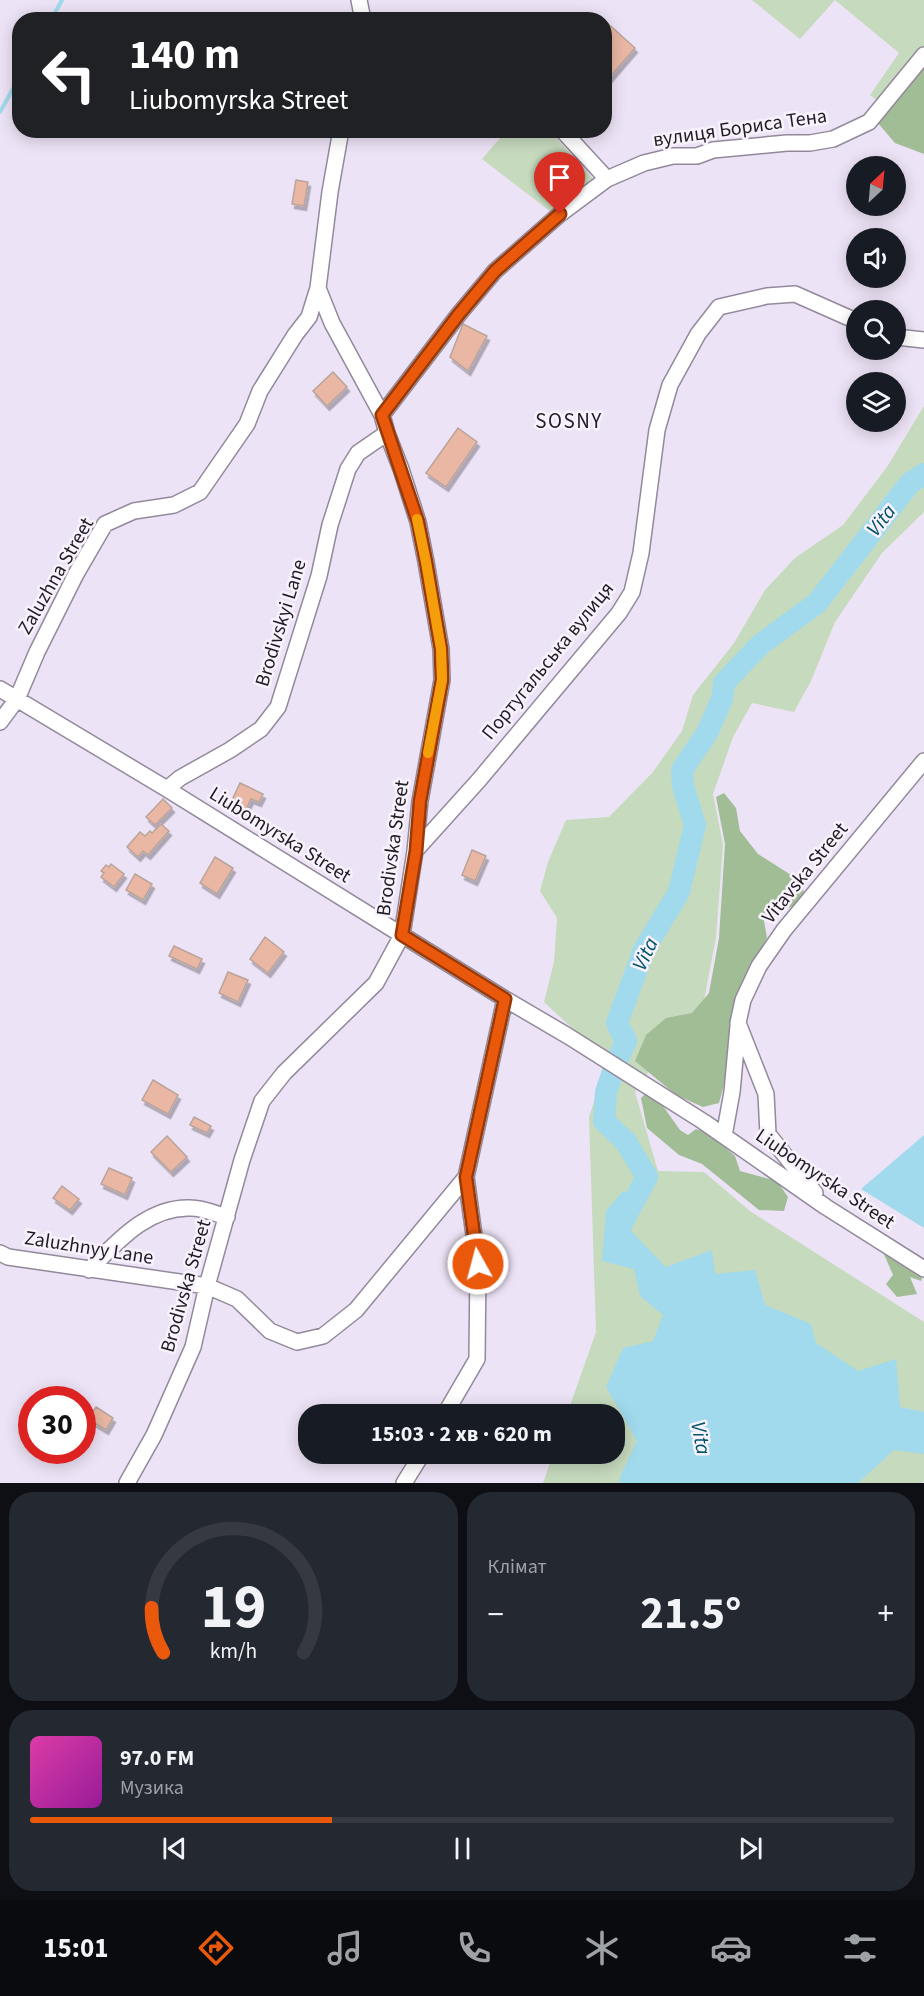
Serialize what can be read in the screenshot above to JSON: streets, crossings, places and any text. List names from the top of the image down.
{
  "streets": {
    "street": [
      "вулиця Бориса Тена",
      "Zaluzhna Street",
      "Brodivskyi Lane",
      "Португальська вулиця",
      "Liubomyrska Street",
      "Brodivska Street",
      "Vitavska Street",
      "Zaluzhnyy Lane"
    ]
  },
  "crossings": [
    ["вулиця Бориса Тена", "Brodivska Street"],
    ["Zaluzhna Street", "Liubomyrska Street"],
    ["Zaluzhna Street", "Brodivska Street"],
    ["Brodivskyi Lane", "Liubomyrska Street"],
    ["Brodivskyi Lane", "Brodivska Street"],
    ["Португальська вулиця", "Brodivska Street"],
    ["Liubomyrska Street", "Brodivska Street"],
    ["Liubomyrska Street", "Vitavska Street"],
    ["Brodivska Street", "Zaluzhnyy Lane"]
  ],
  "districts": ["SOSNY"],
  "water": ["Vita"],
  "north": "top right",
  "page": {
    "turn": ["140 m", "Liubomyrska Street"],
    "limit": "30",
    "trip": "15:03 · 2 хв · 620 m",
    "tile": "Клімат",
    "heat": ["−", "21.5°", "+"],
    "song": ["97.0 FM", "Музика"],
    "tabs": "15:01",
    "gauge": ["19", "km/h"]
  }
}
